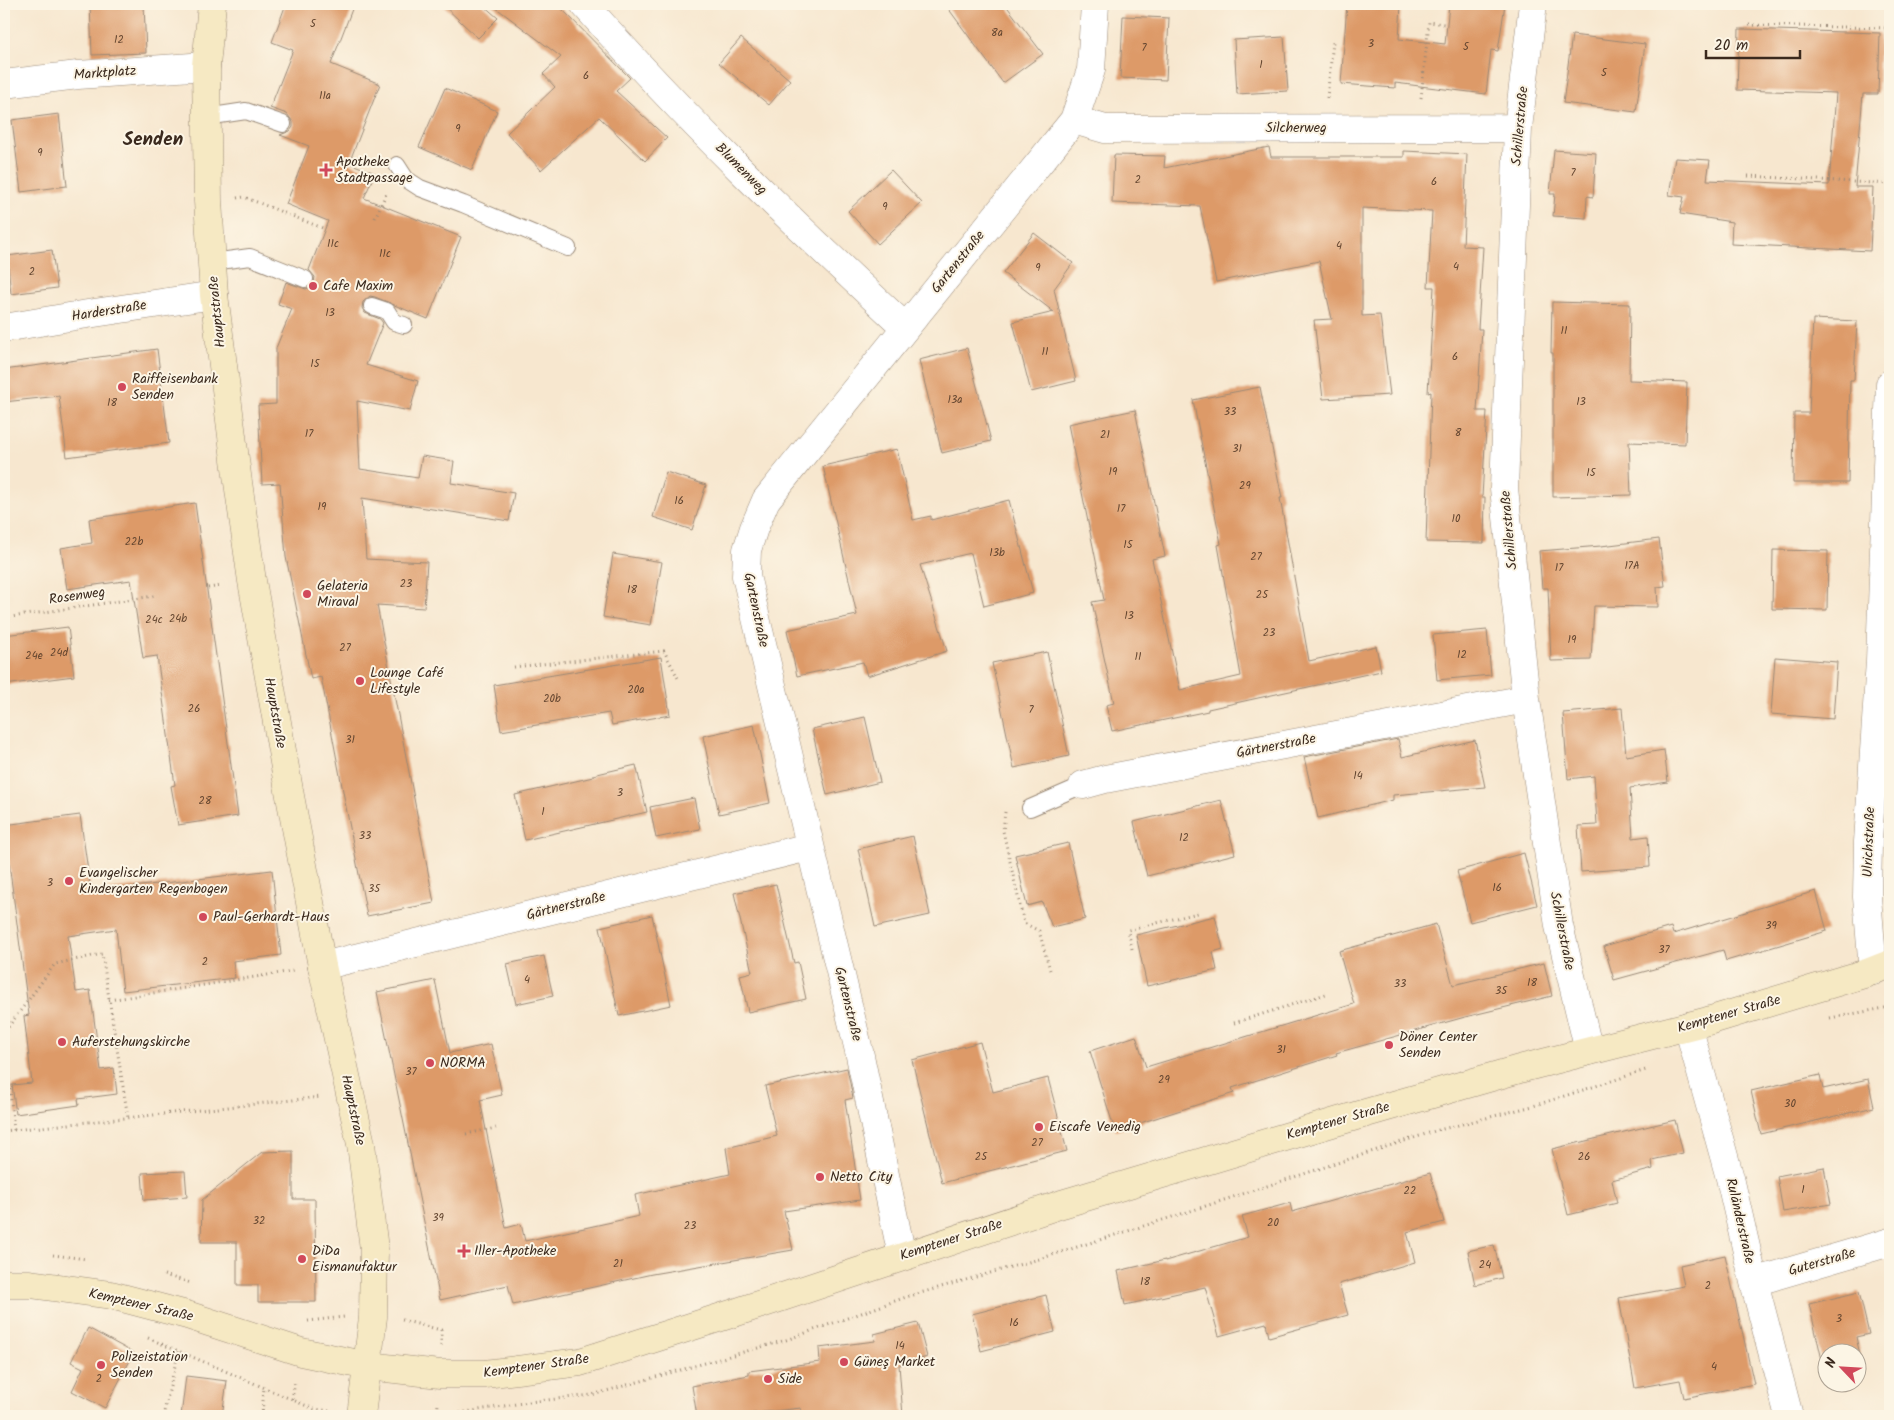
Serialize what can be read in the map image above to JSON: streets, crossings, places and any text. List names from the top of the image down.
{
  "streets": {
    "main road": ["Hauptstraße", "Kemptener Straße"],
    "street": [
      "Marktplatz",
      "Schillerstraße",
      "Silcherweg",
      "Blumenweg",
      "Gartenstraße",
      "Harderstraße",
      "Gärtnerstraße",
      "Ulrichstraße",
      "Ruländerstraße",
      "Guterstraße"
    ],
    "path": ["Rosenweg"]
  },
  "crossings": [
    ["Marktplatz", "Hauptstraße"],
    ["Schillerstraße", "Silcherweg"],
    ["Schillerstraße", "Gärtnerstraße"],
    ["Schillerstraße", "Kemptener Straße"],
    ["Silcherweg", "Gartenstraße"],
    ["Blumenweg", "Gartenstraße"],
    ["Gartenstraße", "Gärtnerstraße"],
    ["Gartenstraße", "Kemptener Straße"],
    ["Harderstraße", "Hauptstraße"],
    ["Hauptstraße", "Gärtnerstraße"],
    ["Hauptstraße", "Kemptener Straße"],
    ["Ulrichstraße", "Kemptener Straße"],
    ["Kemptener Straße", "Ruländerstraße"],
    ["Ruländerstraße", "Guterstraße"]
  ],
  "districts": ["Senden"],
  "places": {
    "health": ["Apotheke Stadtpassage", "Iller-Apotheke"],
    "other": [
      "Cafe Maxim",
      "Raiffeisenbank Senden",
      "Gelateria Miraval",
      "Lounge Café Lifestyle",
      "Evangelischer Kindergarten Regenbogen",
      "Paul-Gerhardt-Haus",
      "Auferstehungskirche",
      "Döner Center Senden",
      "NORMA",
      "Eiscafe Venedig",
      "Netto City",
      "DiDa Eismanufaktur",
      "Güneş Market",
      "Polizeistation Senden",
      "Side"
    ]
  },
  "house_numbers": [
    "5",
    "8a",
    "12",
    "3",
    "5",
    "7",
    "1",
    "5",
    "6",
    "11a",
    "9",
    "9",
    "7",
    "2",
    "6",
    "9",
    "11c",
    "4",
    "11c",
    "4",
    "9",
    "2",
    "13",
    "11",
    "11",
    "6",
    "15",
    "13a",
    "13",
    "18",
    "33",
    "8",
    "17",
    "21",
    "31",
    "19",
    "15",
    "29",
    "16",
    "19",
    "17",
    "10",
    "22b",
    "15",
    "13b",
    "27",
    "17A",
    "17",
    "23",
    "18",
    "25",
    "13",
    "24b",
    "24c",
    "23",
    "19",
    "27",
    "24d",
    "12",
    "24e",
    "11",
    "20a",
    "20b",
    "26",
    "7",
    "31",
    "14",
    "3",
    "28",
    "1",
    "33",
    "12",
    "3",
    "16",
    "35",
    "39",
    "37",
    "2",
    "4",
    "18",
    "33",
    "35",
    "31",
    "37",
    "29",
    "30",
    "27",
    "25",
    "26",
    "1",
    "22",
    "39",
    "32",
    "20",
    "23",
    "21",
    "24",
    "18",
    "2",
    "3",
    "16",
    "14",
    "4",
    "2"
  ],
  "scale_bar": "20 m",
  "north": "top left"
}
